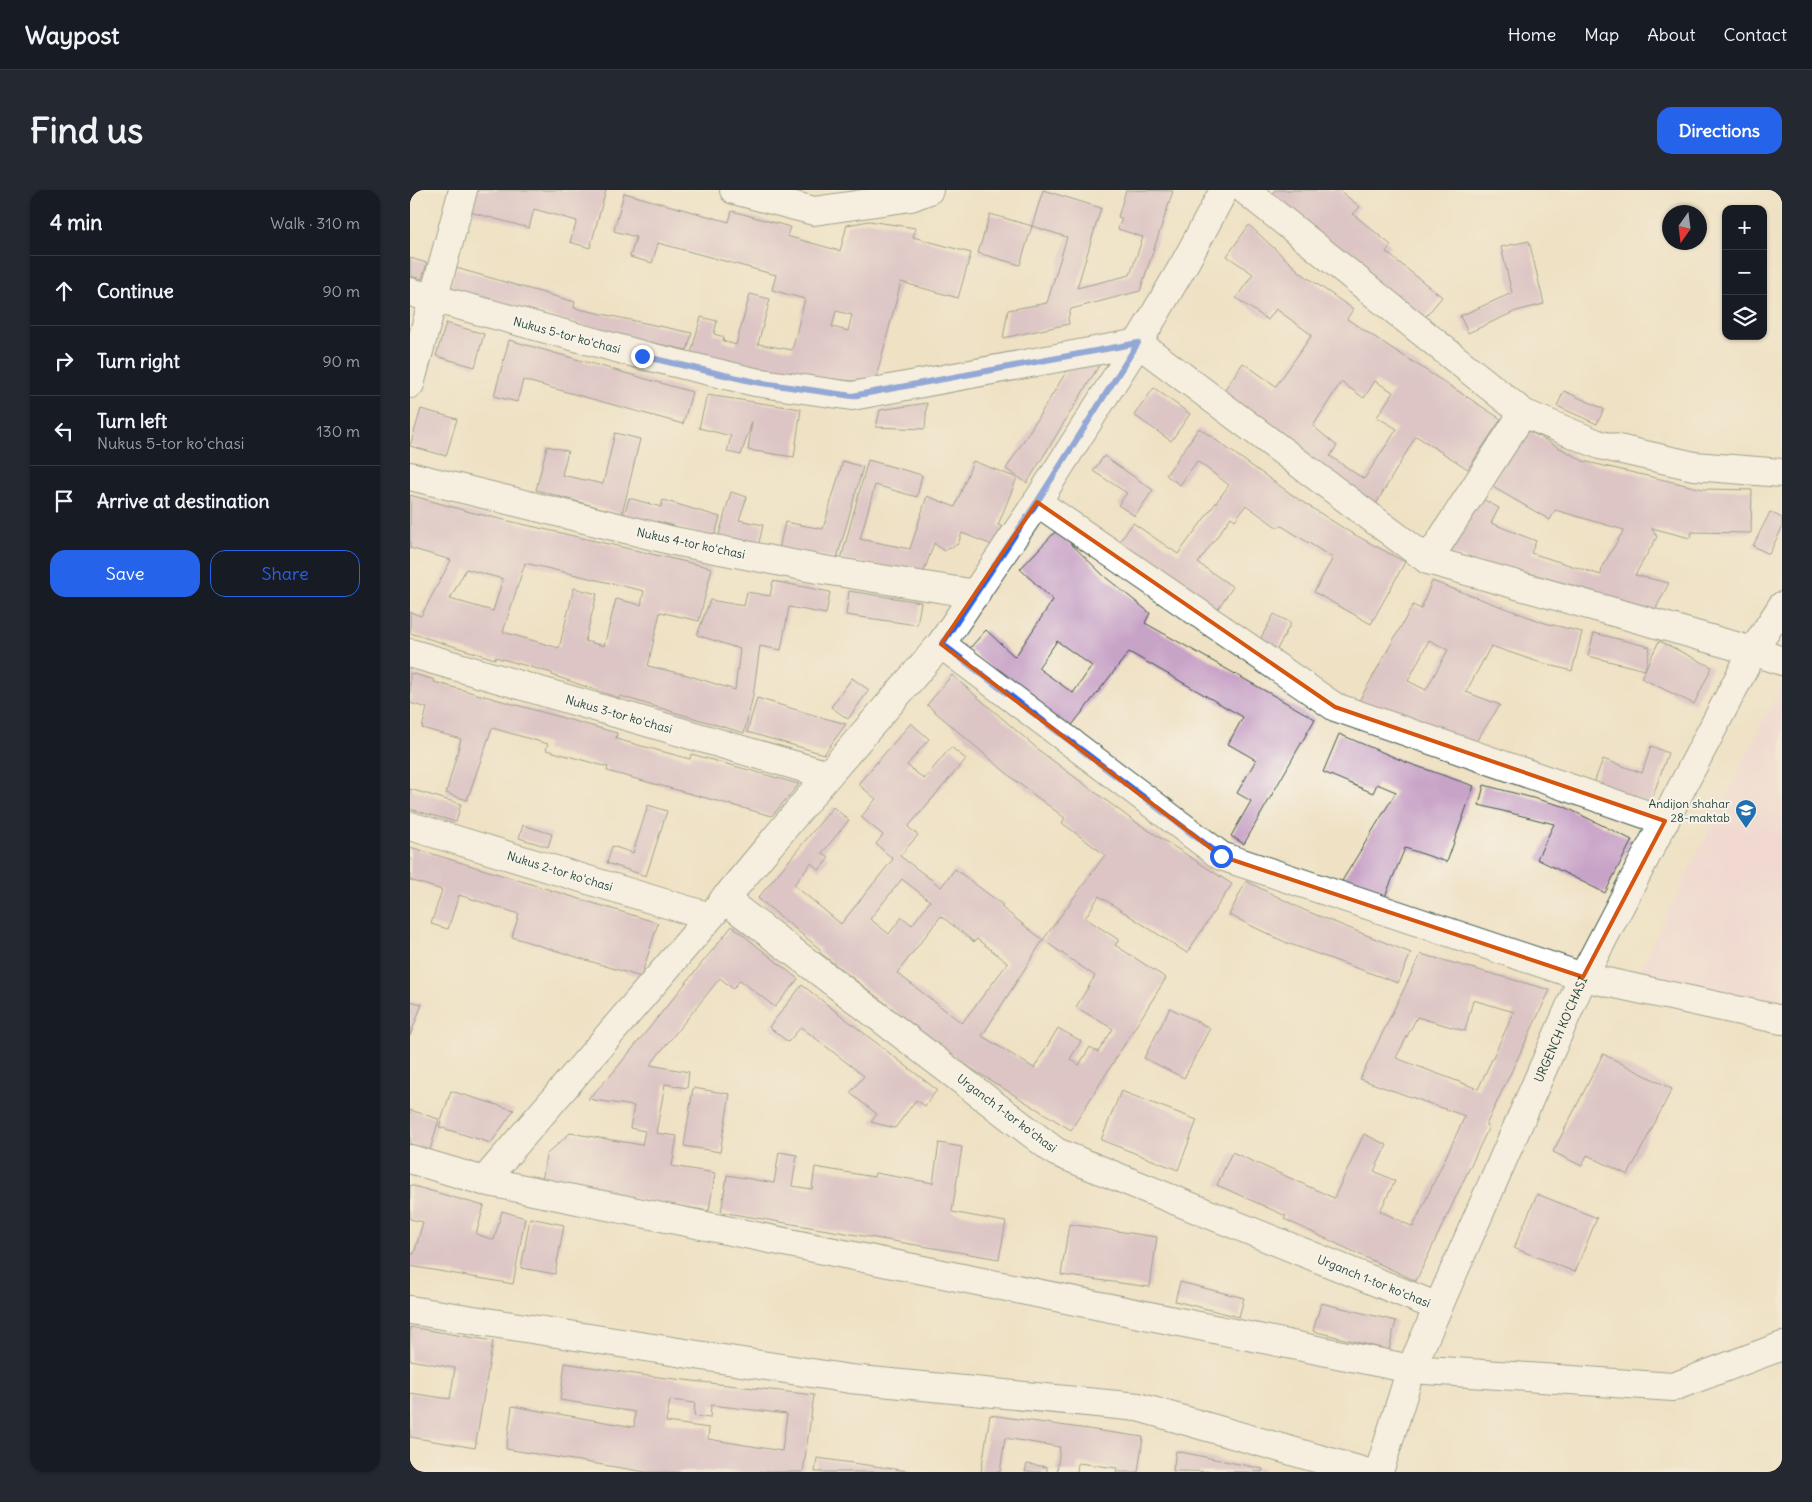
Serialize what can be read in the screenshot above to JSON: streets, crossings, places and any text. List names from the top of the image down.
{
  "streets": {
    "street": [
      "Nukus 5-tor koʻchasi",
      "Nukus 4-tor koʻchasi",
      "Nukus 3-tor koʻchasi",
      "Nukus 2-tor koʻchasi",
      "URGENCH KO'CHASI",
      "Urganch 1-tor koʻchasi"
    ]
  },
  "crossings": [
    ["Nukus 2-tor koʻchasi", "Urganch 1-tor koʻchasi"],
    ["URGENCH KO'CHASI", "Urganch 1-tor koʻchasi"]
  ],
  "places": {
    "school or university": ["Andijon shahar 28-maktab"]
  },
  "north": "bottom",
  "page": {
    "header": "Waypost",
    "nav": [
      "Home",
      "Map",
      "About",
      "Contact"
    ],
    "buttons": [
      "Directions",
      ["Save", "Share"]
    ],
    "title": "Find us",
    "heading": ["4 min", "Walk · 310 m"],
    "map_buttons": ["+", "−"],
    "list": [
      ["Continue", "90 m"],
      ["Turn right", "90 m"],
      ["Turn left", "Nukus 5-tor koʻchasi", "130 m"],
      "Arrive at destination"
    ]
  }
}
